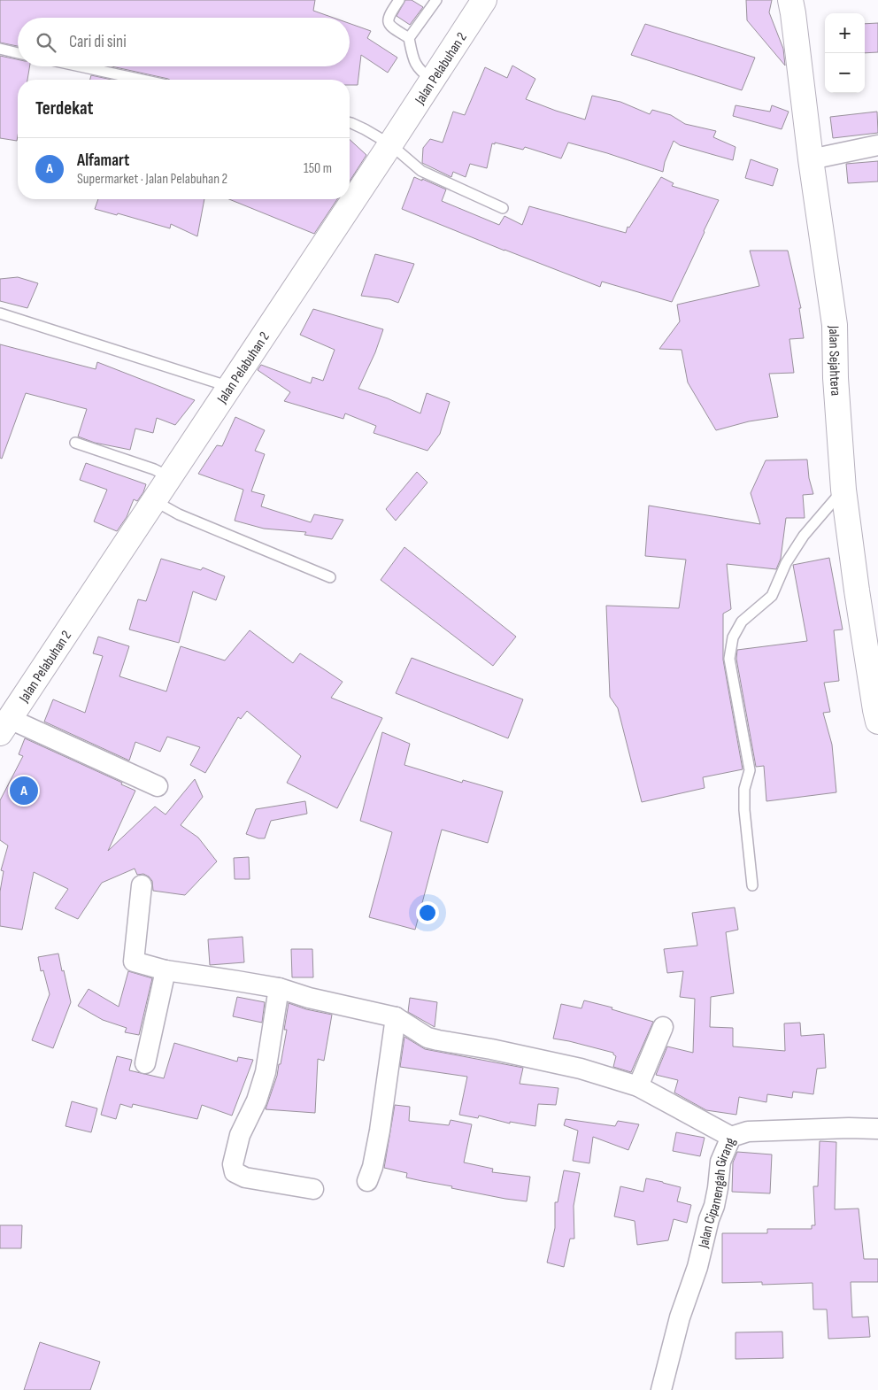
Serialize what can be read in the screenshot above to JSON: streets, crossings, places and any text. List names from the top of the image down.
{
  "streets": {
    "main road": ["Jalan Pelabuhan 2", "Jalan Sejahtera"],
    "street": ["Jalan Cipanengah Girang"]
  },
  "page": {
    "map_buttons": ["+", "−"],
    "search": "Cari di sini",
    "heading": "Terdekat",
    "list": [
      {
        "mark": "A",
        "name": "Alfamart",
        "note": "Supermarket · Jalan Pelabuhan 2",
        "value": "150 m"
      }
    ],
    "pins": "A"
  }
}
